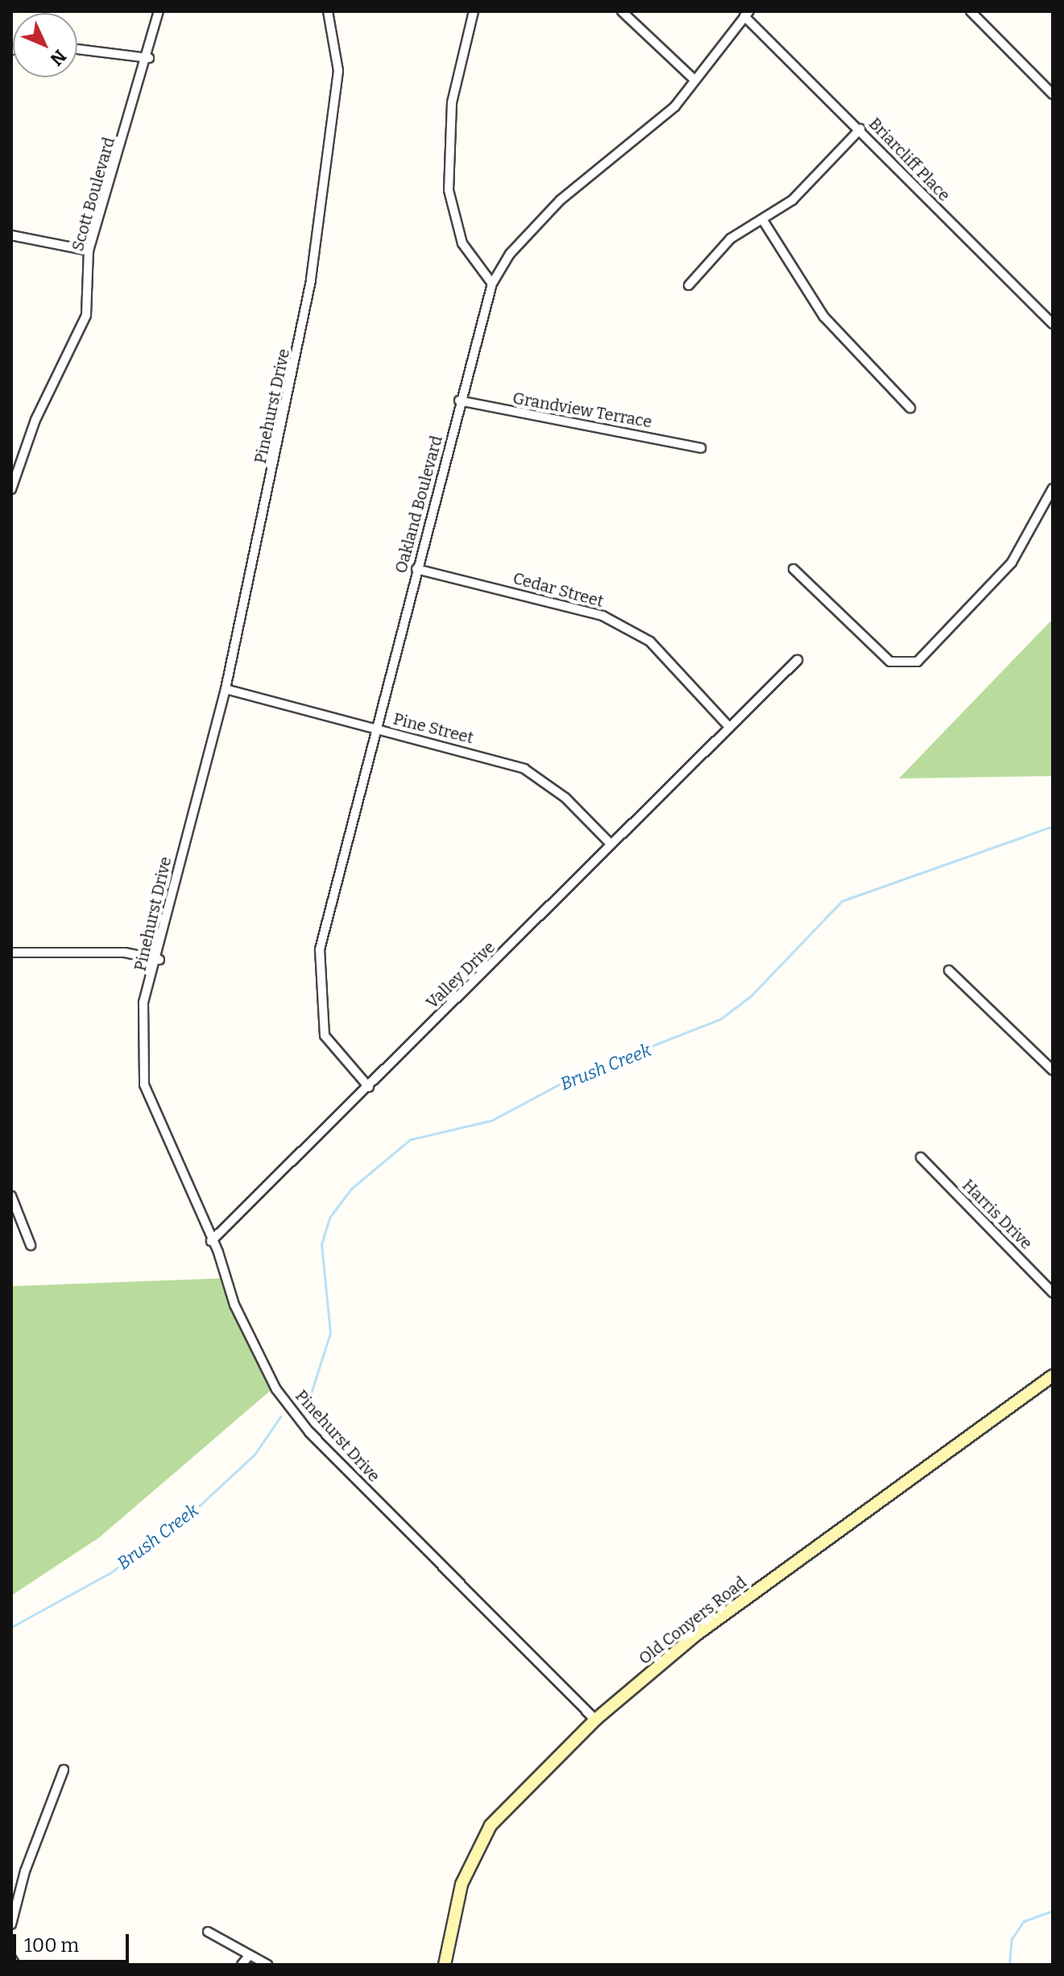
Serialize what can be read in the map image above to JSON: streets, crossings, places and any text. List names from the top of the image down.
{
  "streets": {
    "street": [
      "Briarcliff Place",
      "Scott Boulevard",
      "Pinehurst Drive",
      "Grandview Terrace",
      "Oakland Boulevard",
      "Cedar Street",
      "Pine Street",
      "Valley Drive",
      "Harris Drive",
      "Old Conyers Road"
    ]
  },
  "crossings": [
    ["Briarcliff Place", "Oakland Boulevard"],
    ["Pinehurst Drive", "Pine Street"],
    ["Pinehurst Drive", "Valley Drive"],
    ["Pinehurst Drive", "Old Conyers Road"],
    ["Grandview Terrace", "Oakland Boulevard"],
    ["Oakland Boulevard", "Cedar Street"],
    ["Oakland Boulevard", "Pine Street"],
    ["Oakland Boulevard", "Valley Drive"],
    ["Cedar Street", "Valley Drive"],
    ["Pine Street", "Valley Drive"]
  ],
  "water": ["Brush Creek"],
  "scale_bar": "100 m",
  "north": "bottom right"
}
